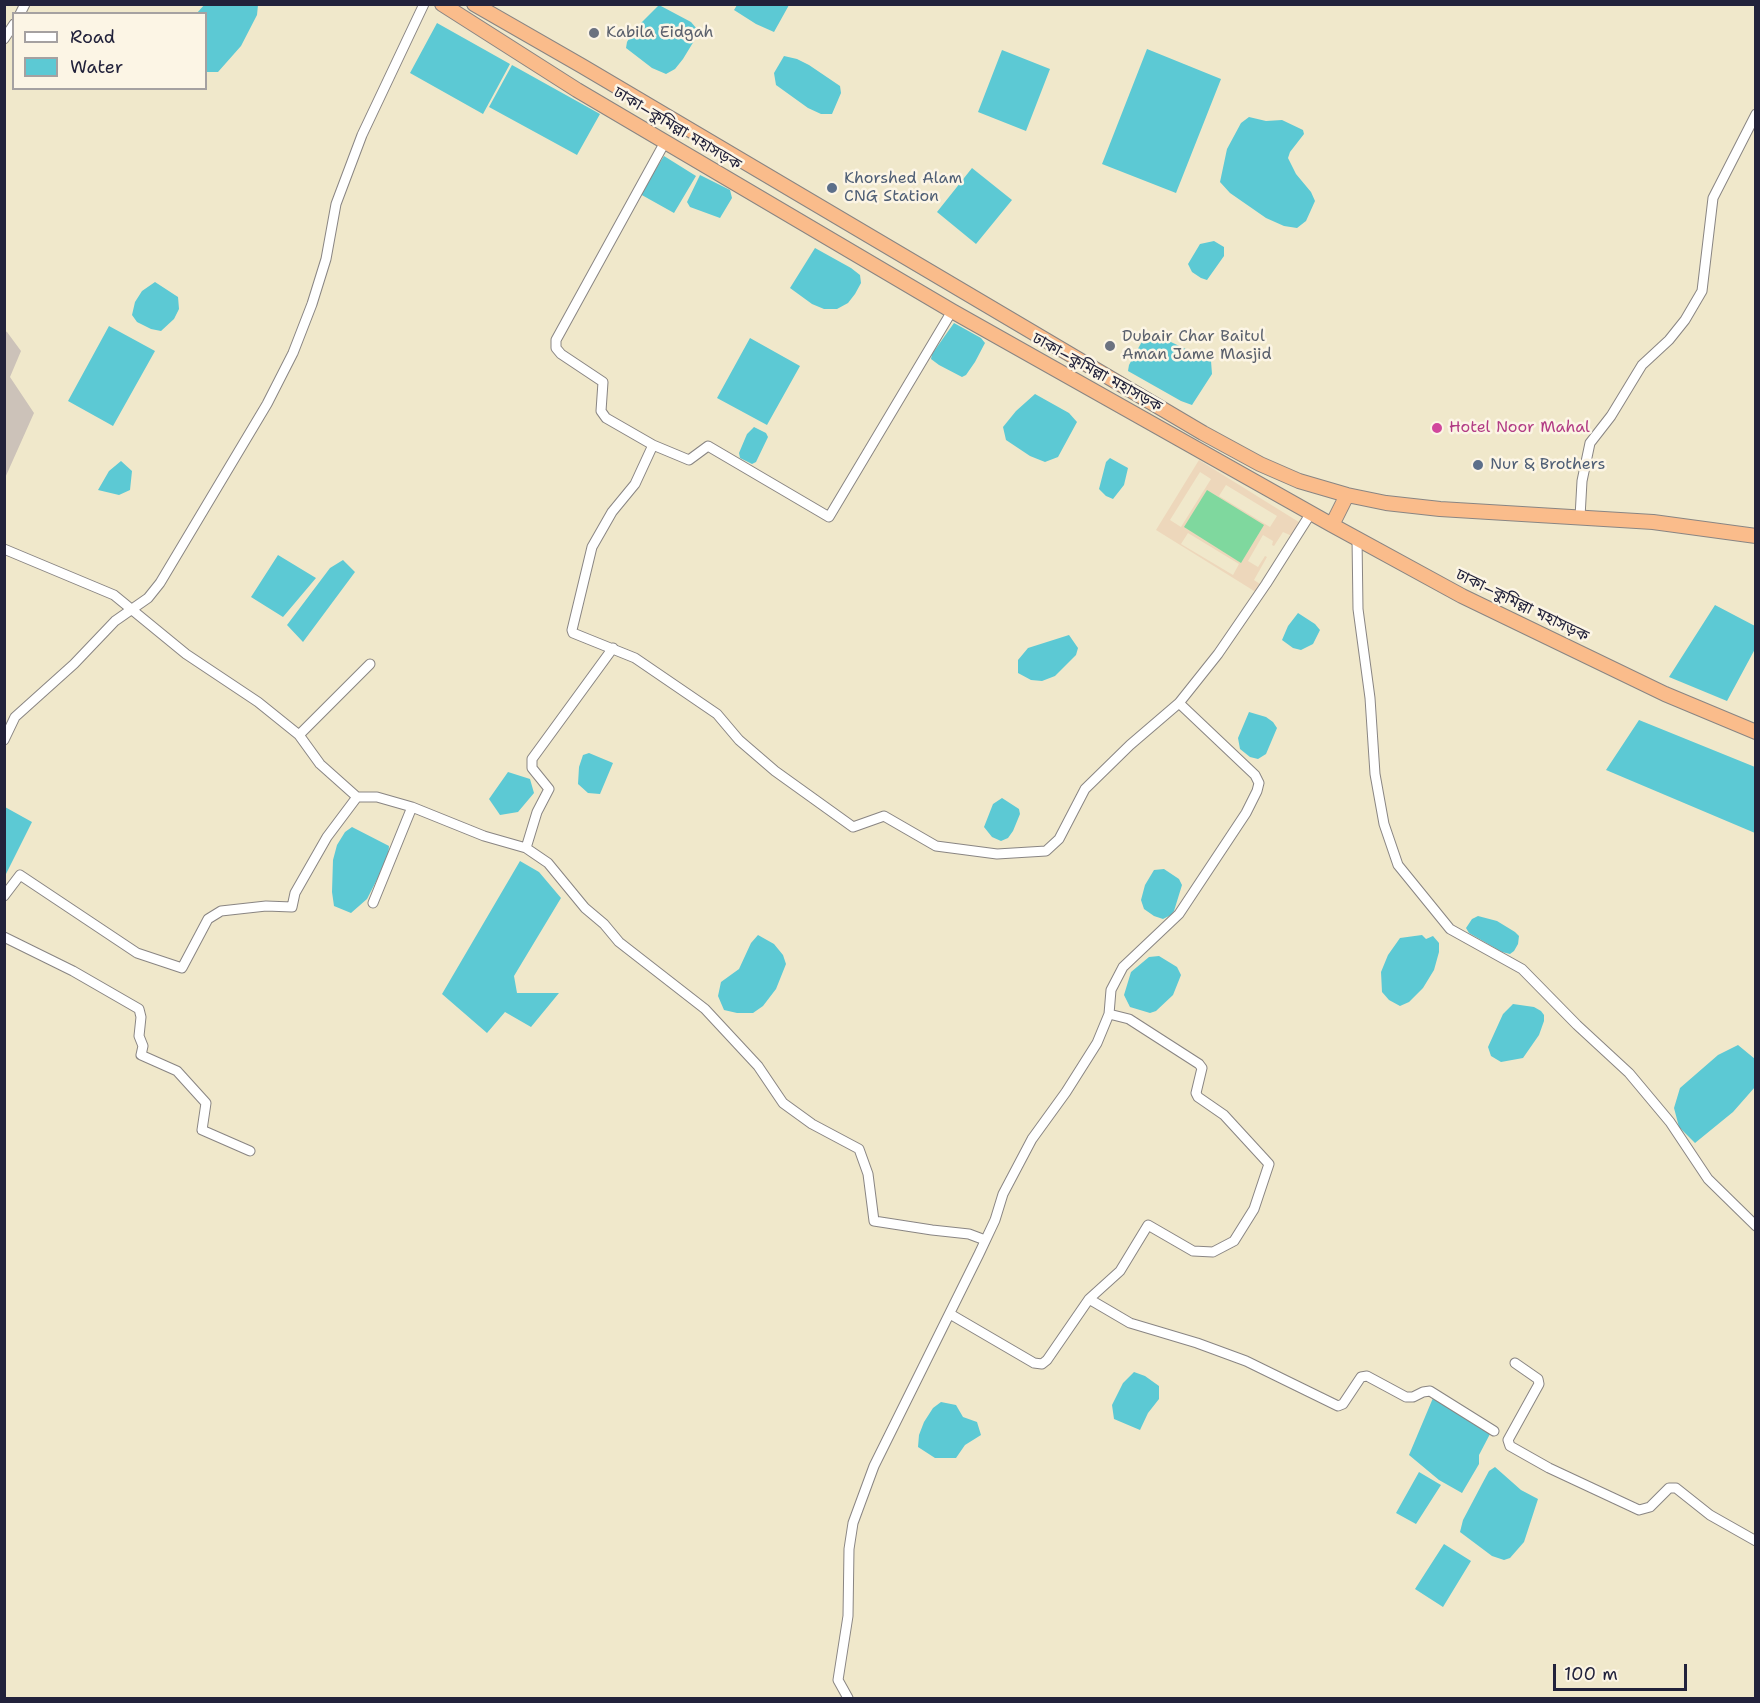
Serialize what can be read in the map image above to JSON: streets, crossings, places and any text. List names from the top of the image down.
{
  "streets": {
    "highway": ["ঢাকা–কুমিল্লা মহাসড়ক"]
  },
  "places": [
    "Kabila Eidgah",
    "Khorshed Alam CNG Station",
    "Dubair Char Baitul Aman Jame Masjid",
    "Hotel Noor Mahal",
    "Nur & Brothers"
  ],
  "legend": ["Road", "Water"],
  "scale_bar": "100 m"
}
